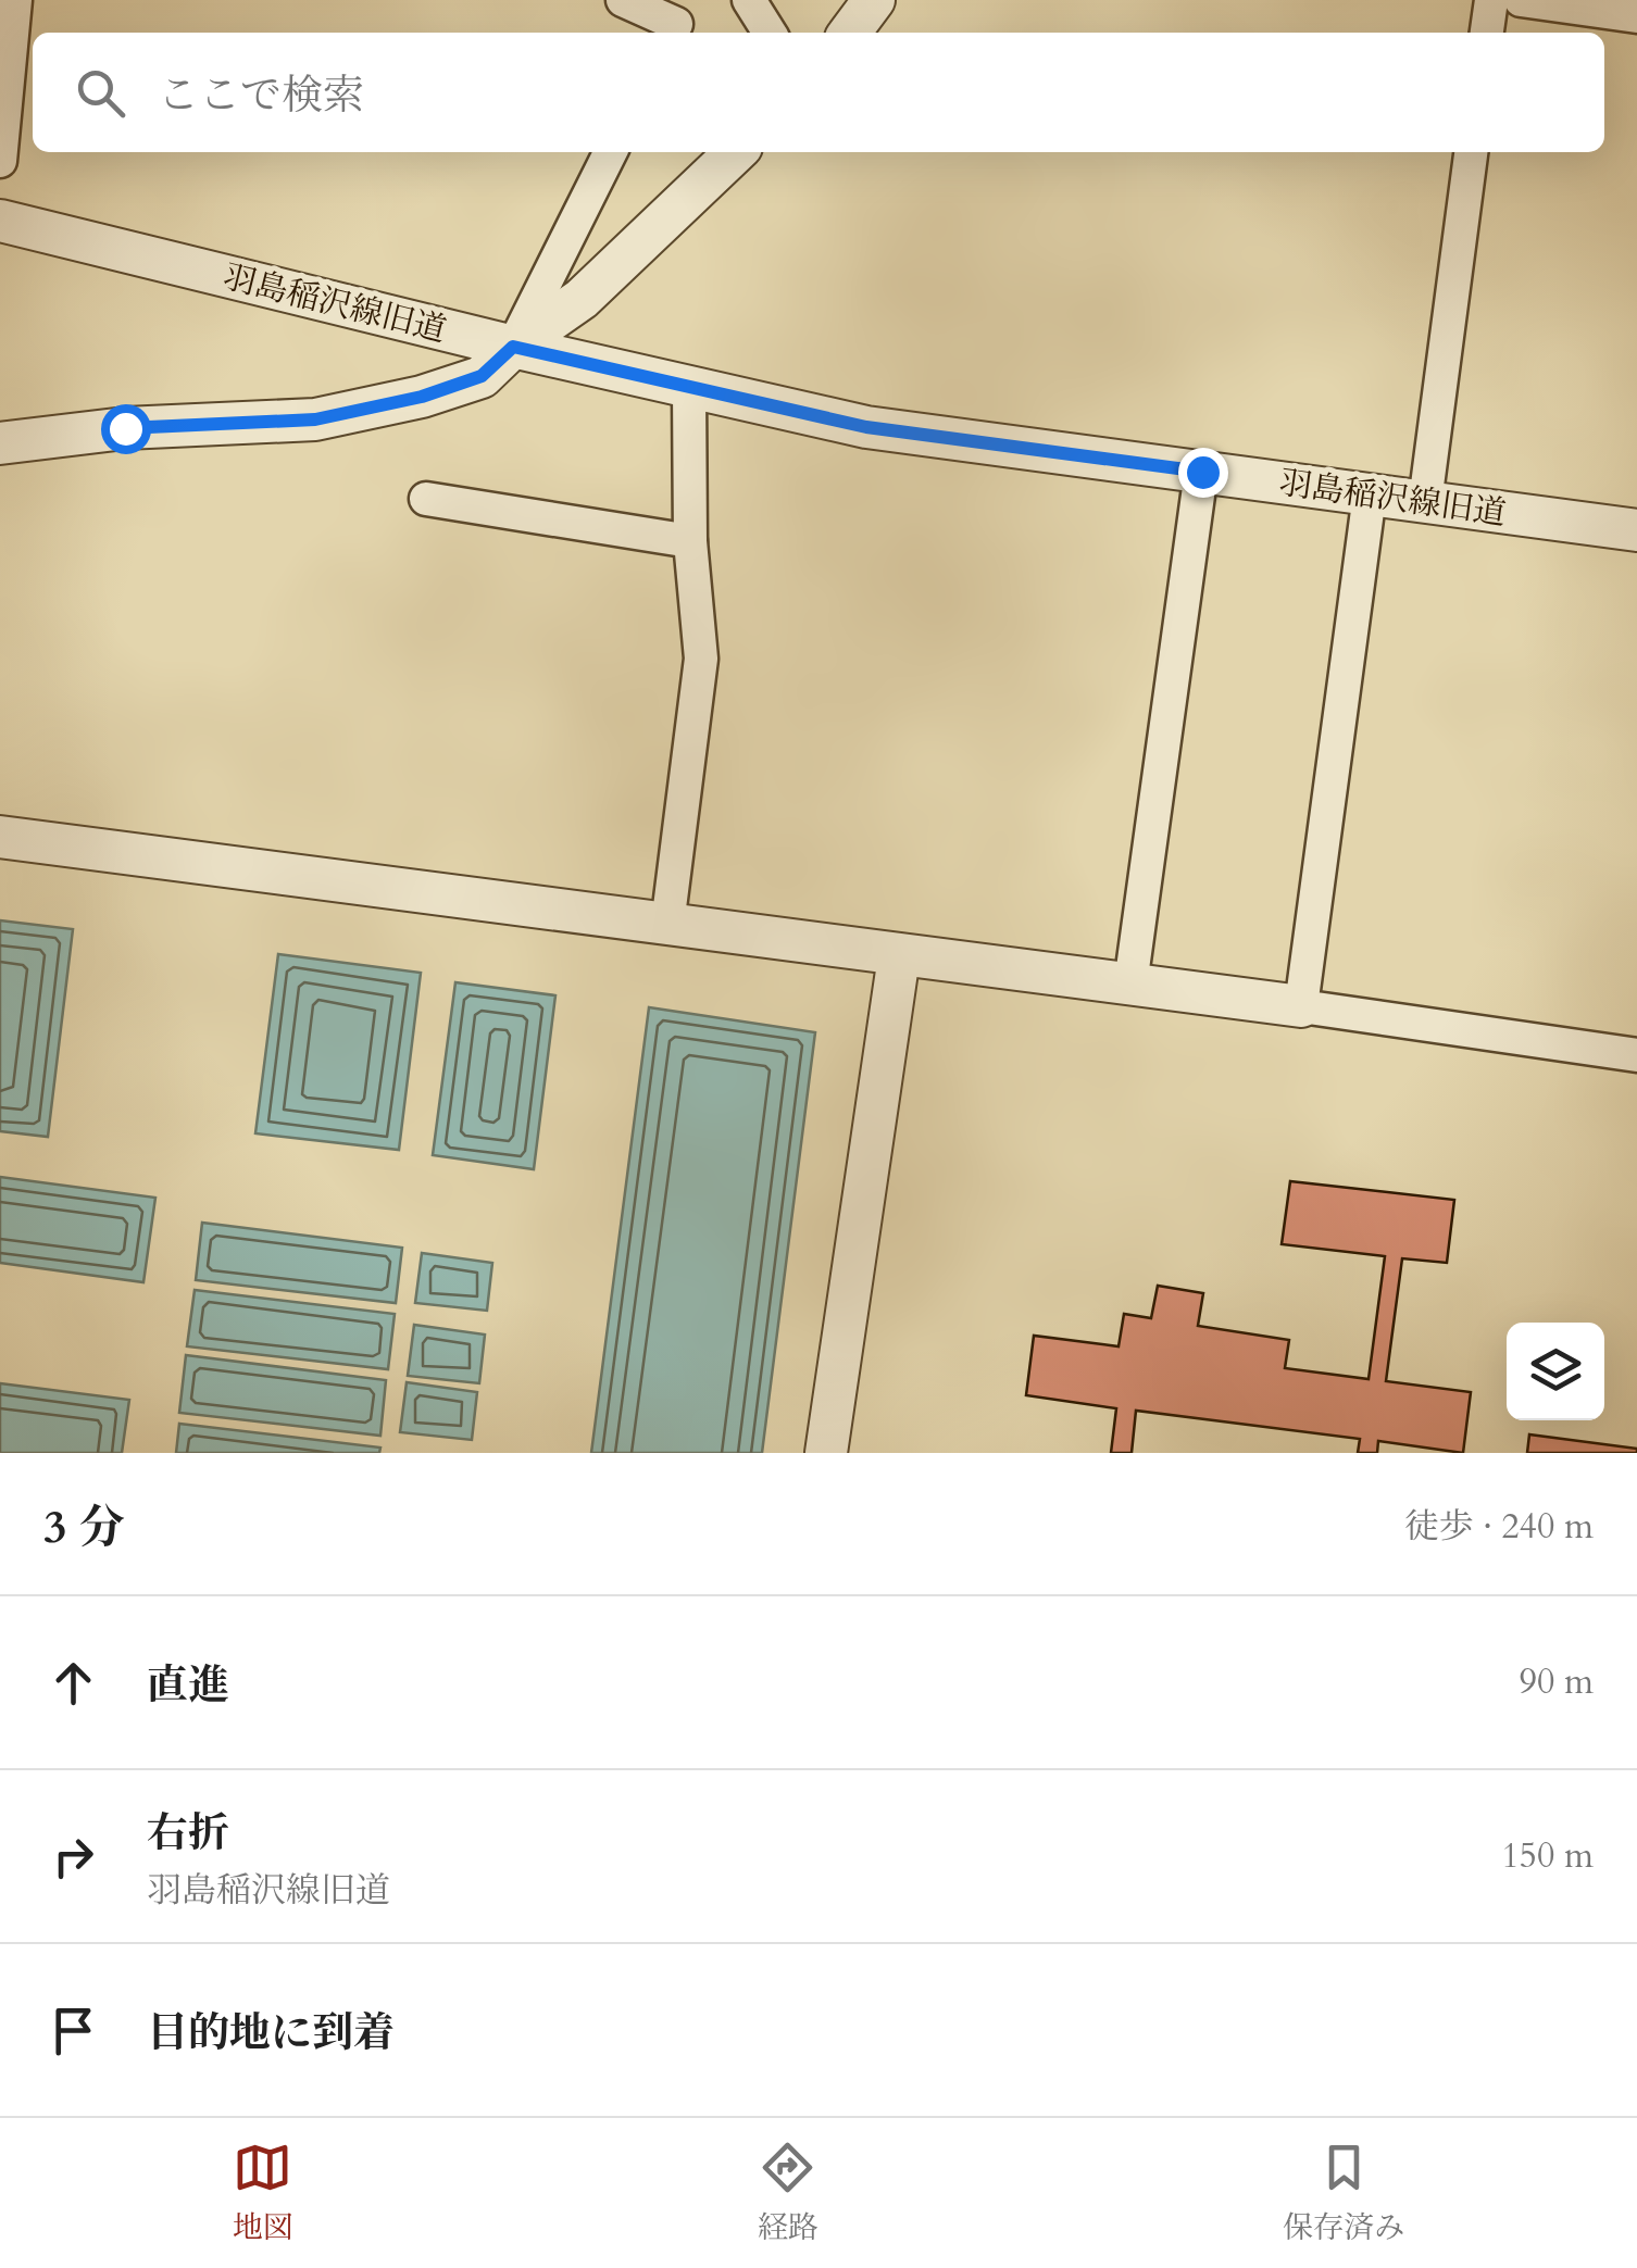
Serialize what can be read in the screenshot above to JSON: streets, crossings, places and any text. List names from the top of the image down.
{
  "streets": {
    "street": ["羽島稲沢線旧道"]
  },
  "page": {
    "search": "ここで検索",
    "heading": ["3 分", "徒歩 · 240 m"],
    "list": [
      ["直進", "90 m"],
      ["右折", "羽島稲沢線旧道", "150 m"],
      "目的地に到着"
    ],
    "nav": ["地図", "経路", "保存済み"]
  }
}
